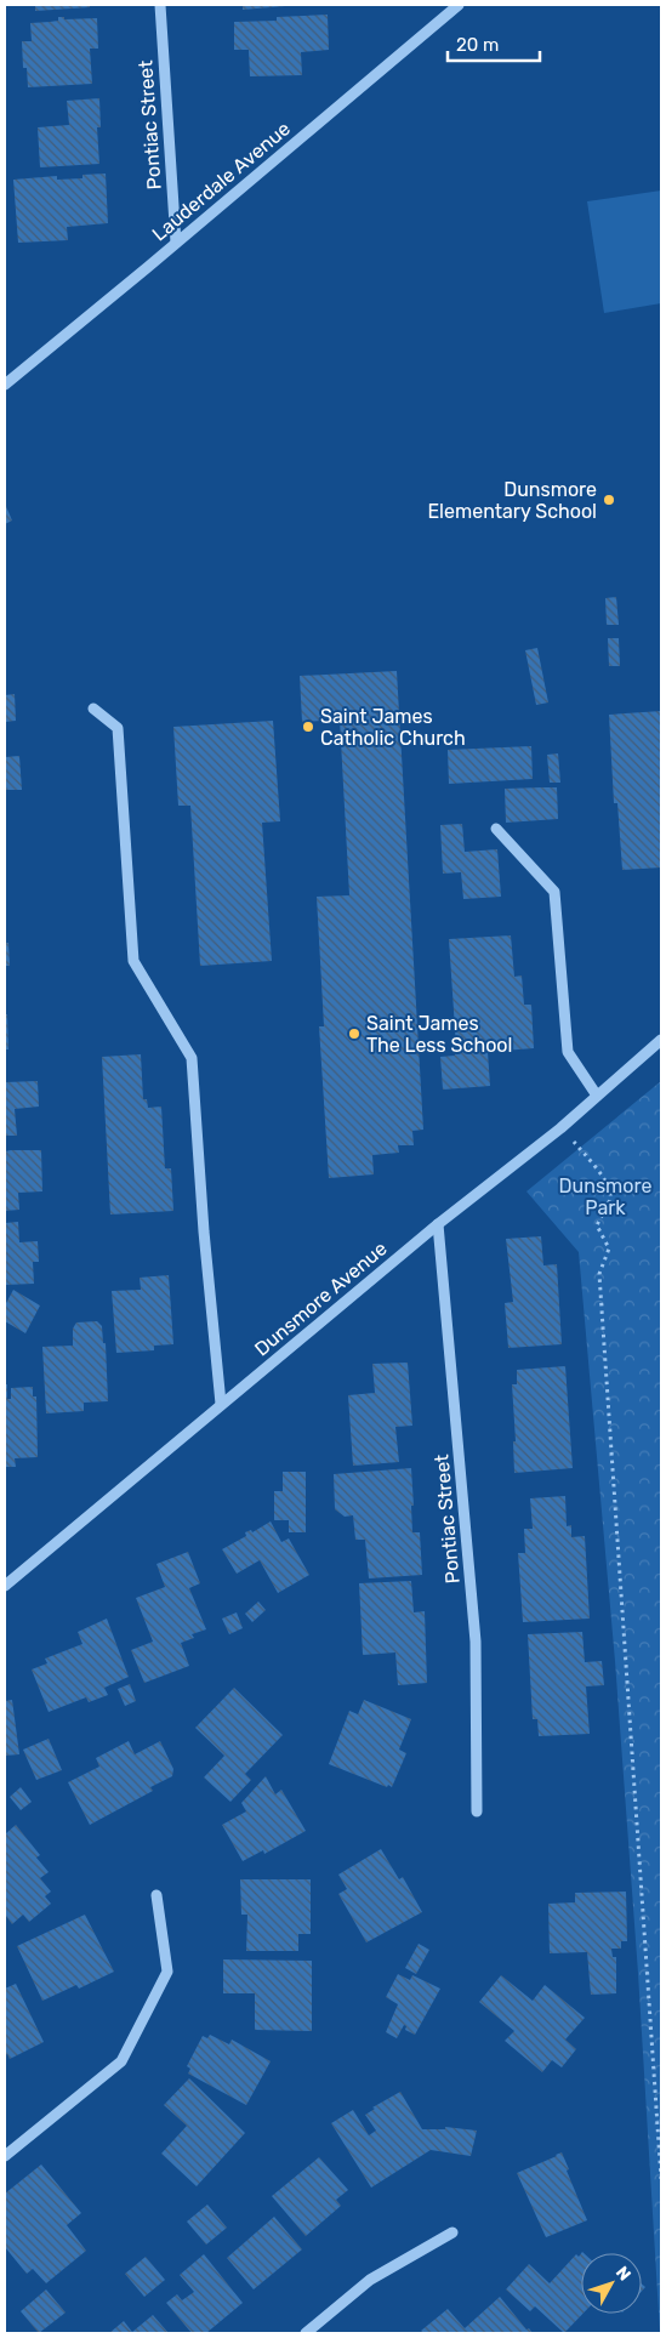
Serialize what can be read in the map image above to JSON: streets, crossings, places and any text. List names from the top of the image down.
{
  "streets": {
    "street": ["Pontiac Street", "Lauderdale Avenue", "Dunsmore Avenue"]
  },
  "crossings": [
    ["Pontiac Street", "Lauderdale Avenue"],
    ["Pontiac Street", "Dunsmore Avenue"]
  ],
  "parks": ["Dunsmore Park"],
  "places": ["Dunsmore Elementary School", "Saint James Catholic Church", "Saint James The Less School"],
  "scale_bar": "20 m",
  "north": "top right"
}
